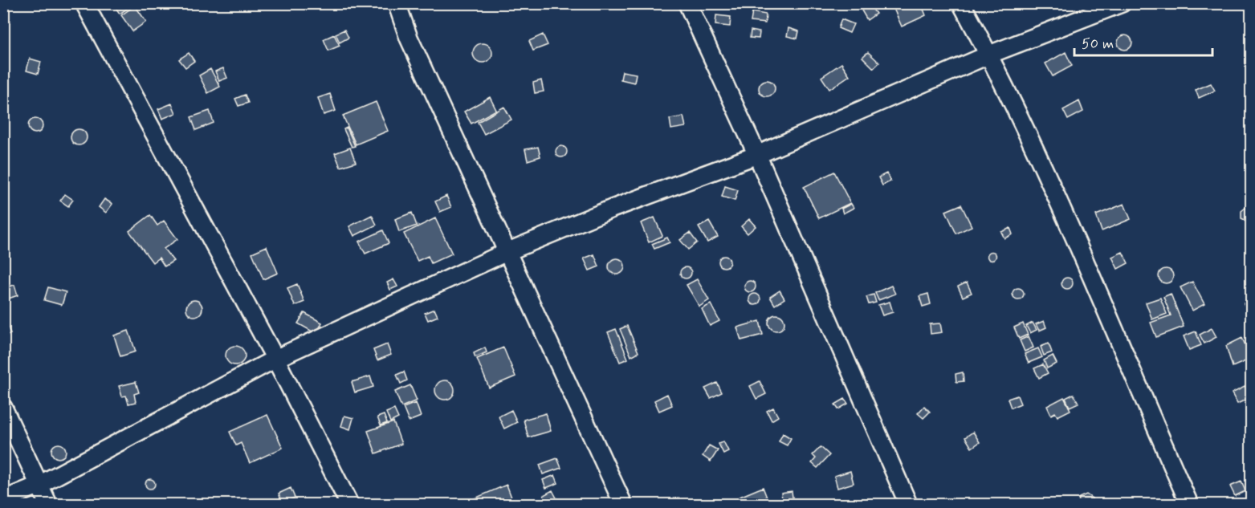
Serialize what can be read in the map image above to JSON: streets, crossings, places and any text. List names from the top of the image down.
{
  "scale_bar": "50 m"
}
